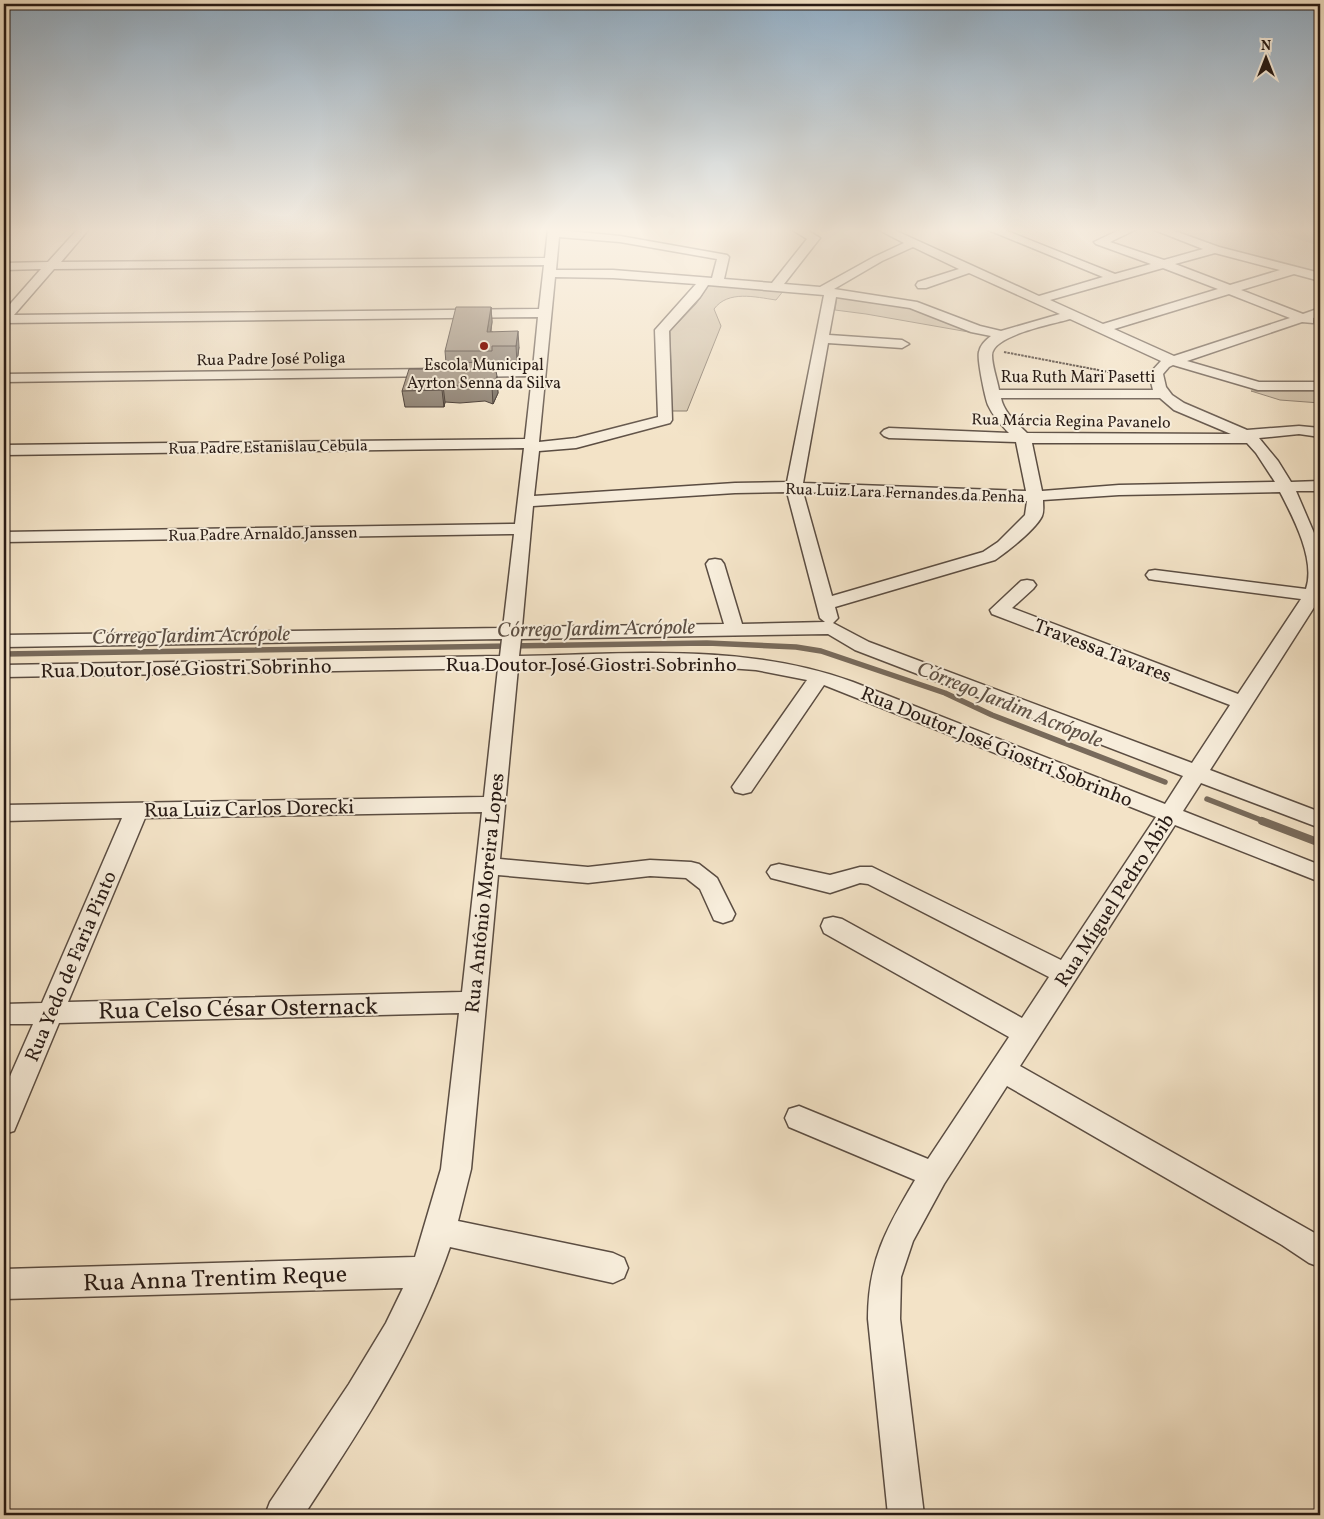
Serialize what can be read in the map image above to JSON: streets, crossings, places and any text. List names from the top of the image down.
{
  "streets": {
    "street": [
      "Rua Padre José Poliga",
      "Rua Ruth Mari Pasetti",
      "Rua Márcia Regina Pavanelo",
      "Rua Padre Estanislau Cebula",
      "Rua Luiz Lara Fernandes da Penha",
      "Rua Padre Arnaldo Janssen",
      "Travessa Tavares",
      "Rua Doutor José Giostri Sobrinho",
      "Rua Luiz Carlos Dorecki",
      "Rua Antônio Moreira Lopes",
      "Rua Miguel Pedro Abib",
      "Rua Yedo de Faria Pinto",
      "Rua Celso César Osternack",
      "Rua Anna Trentim Reque"
    ]
  },
  "crossings": [
    ["Rua Padre José Poliga", "Rua Antônio Moreira Lopes"],
    ["Rua Ruth Mari Pasetti", "Rua Miguel Pedro Abib"],
    ["Rua Márcia Regina Pavanelo", "Rua Miguel Pedro Abib"],
    ["Rua Padre Estanislau Cebula", "Rua Antônio Moreira Lopes"],
    ["Rua Luiz Lara Fernandes da Penha", "Rua Antônio Moreira Lopes"],
    ["Rua Luiz Lara Fernandes da Penha", "Rua Miguel Pedro Abib"],
    ["Rua Padre Arnaldo Janssen", "Rua Antônio Moreira Lopes"],
    ["Travessa Tavares", "Rua Miguel Pedro Abib"],
    ["Rua Doutor José Giostri Sobrinho", "Rua Antônio Moreira Lopes"],
    ["Rua Doutor José Giostri Sobrinho", "Rua Miguel Pedro Abib"],
    ["Rua Luiz Carlos Dorecki", "Rua Antônio Moreira Lopes"],
    ["Rua Luiz Carlos Dorecki", "Rua Yedo de Faria Pinto"],
    ["Rua Antônio Moreira Lopes", "Rua Celso César Osternack"],
    ["Rua Antônio Moreira Lopes", "Rua Anna Trentim Reque"],
    ["Rua Yedo de Faria Pinto", "Rua Celso César Osternack"]
  ],
  "water": ["Córrego Jardim Acrópole"],
  "places": ["Escola Municipal Ayrton Senna da Silva"],
  "north": "top"
}
